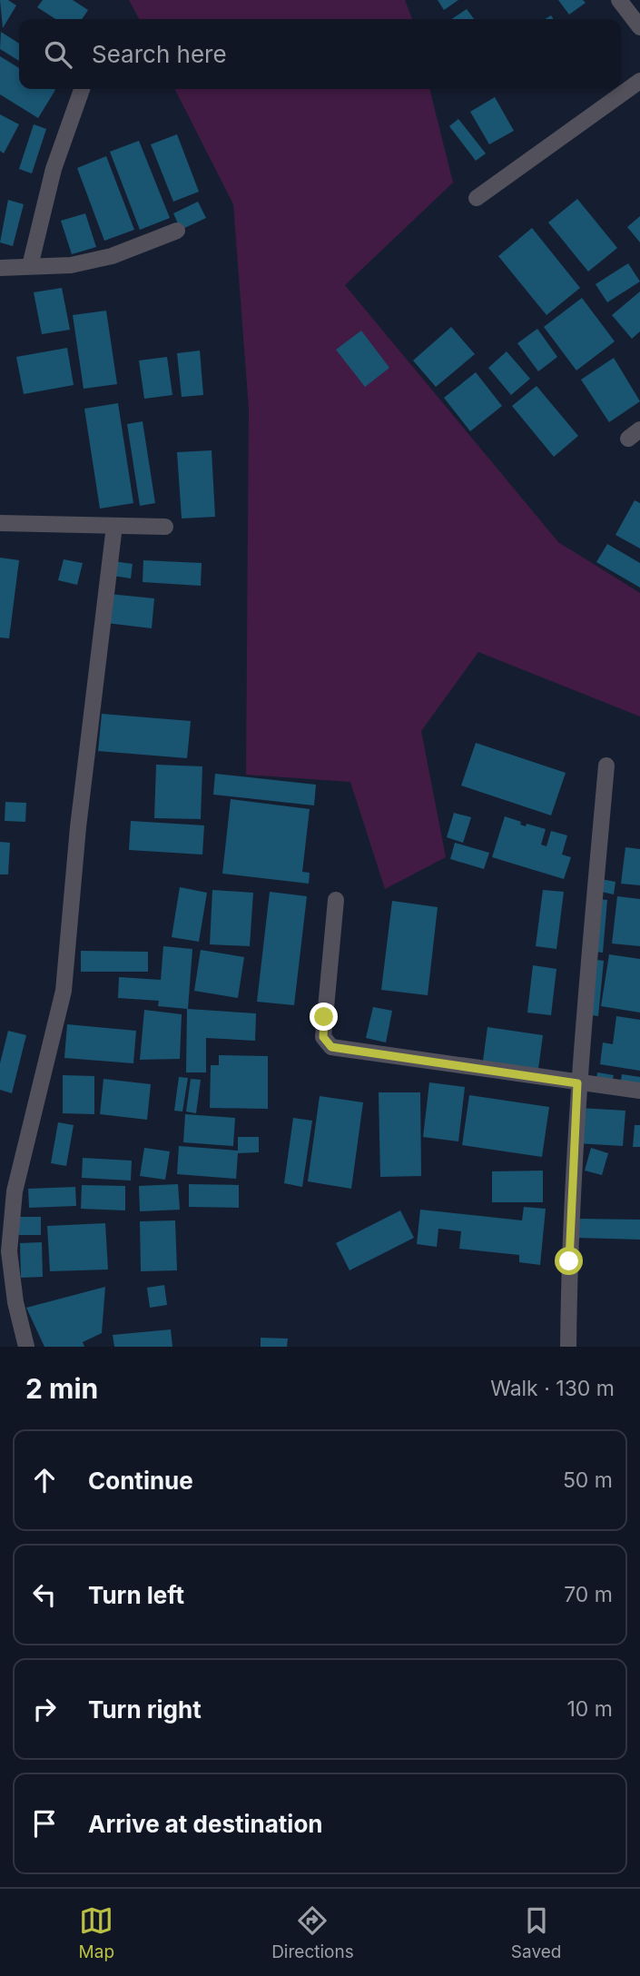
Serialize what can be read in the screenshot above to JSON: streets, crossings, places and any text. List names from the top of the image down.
{
  "page": {
    "search": "Search here",
    "heading": ["2 min", "Walk · 130 m"],
    "list": [
      ["Continue", "50 m"],
      ["Turn left", "70 m"],
      ["Turn right", "10 m"],
      "Arrive at destination"
    ],
    "nav": ["Map", "Directions", "Saved"]
  }
}
